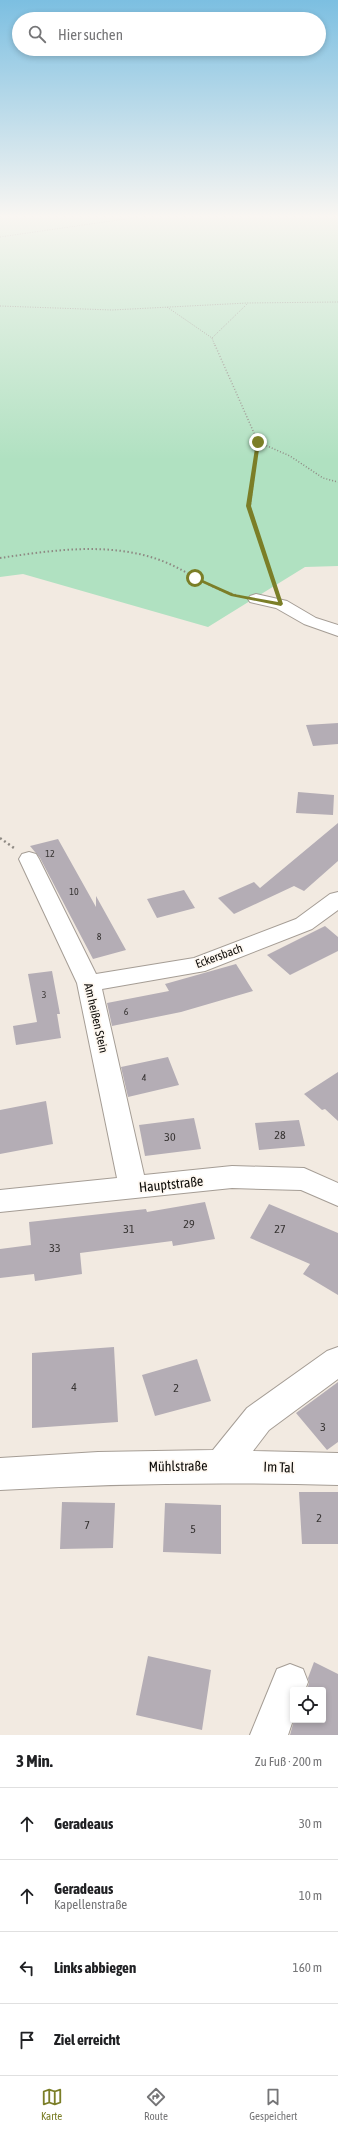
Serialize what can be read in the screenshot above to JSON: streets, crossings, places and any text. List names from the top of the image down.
{
  "streets": {
    "street": [
      "Eckersbach",
      "Am heißen Stein",
      "Hauptstraße",
      "Mühlstraße",
      "Im Tal"
    ]
  },
  "crossings": [
    ["Eckersbach", "Am heißen Stein"],
    ["Am heißen Stein", "Hauptstraße"],
    ["Mühlstraße", "Im Tal"]
  ],
  "house_numbers": [
    "12",
    "10",
    "8",
    "3",
    "6",
    "4",
    "28",
    "30",
    "29",
    "31",
    "27",
    "33",
    "4",
    "2",
    "3",
    "2",
    "7",
    "5"
  ],
  "page": {
    "search": "Hier suchen",
    "heading": ["3 Min.", "Zu Fuß · 200 m"],
    "list": [
      ["Geradeaus", "30 m"],
      ["Geradeaus", "Kapellenstraße", "10 m"],
      ["Links abbiegen", "160 m"],
      "Ziel erreicht"
    ],
    "nav": ["Karte", "Route", "Gespeichert"]
  }
}
